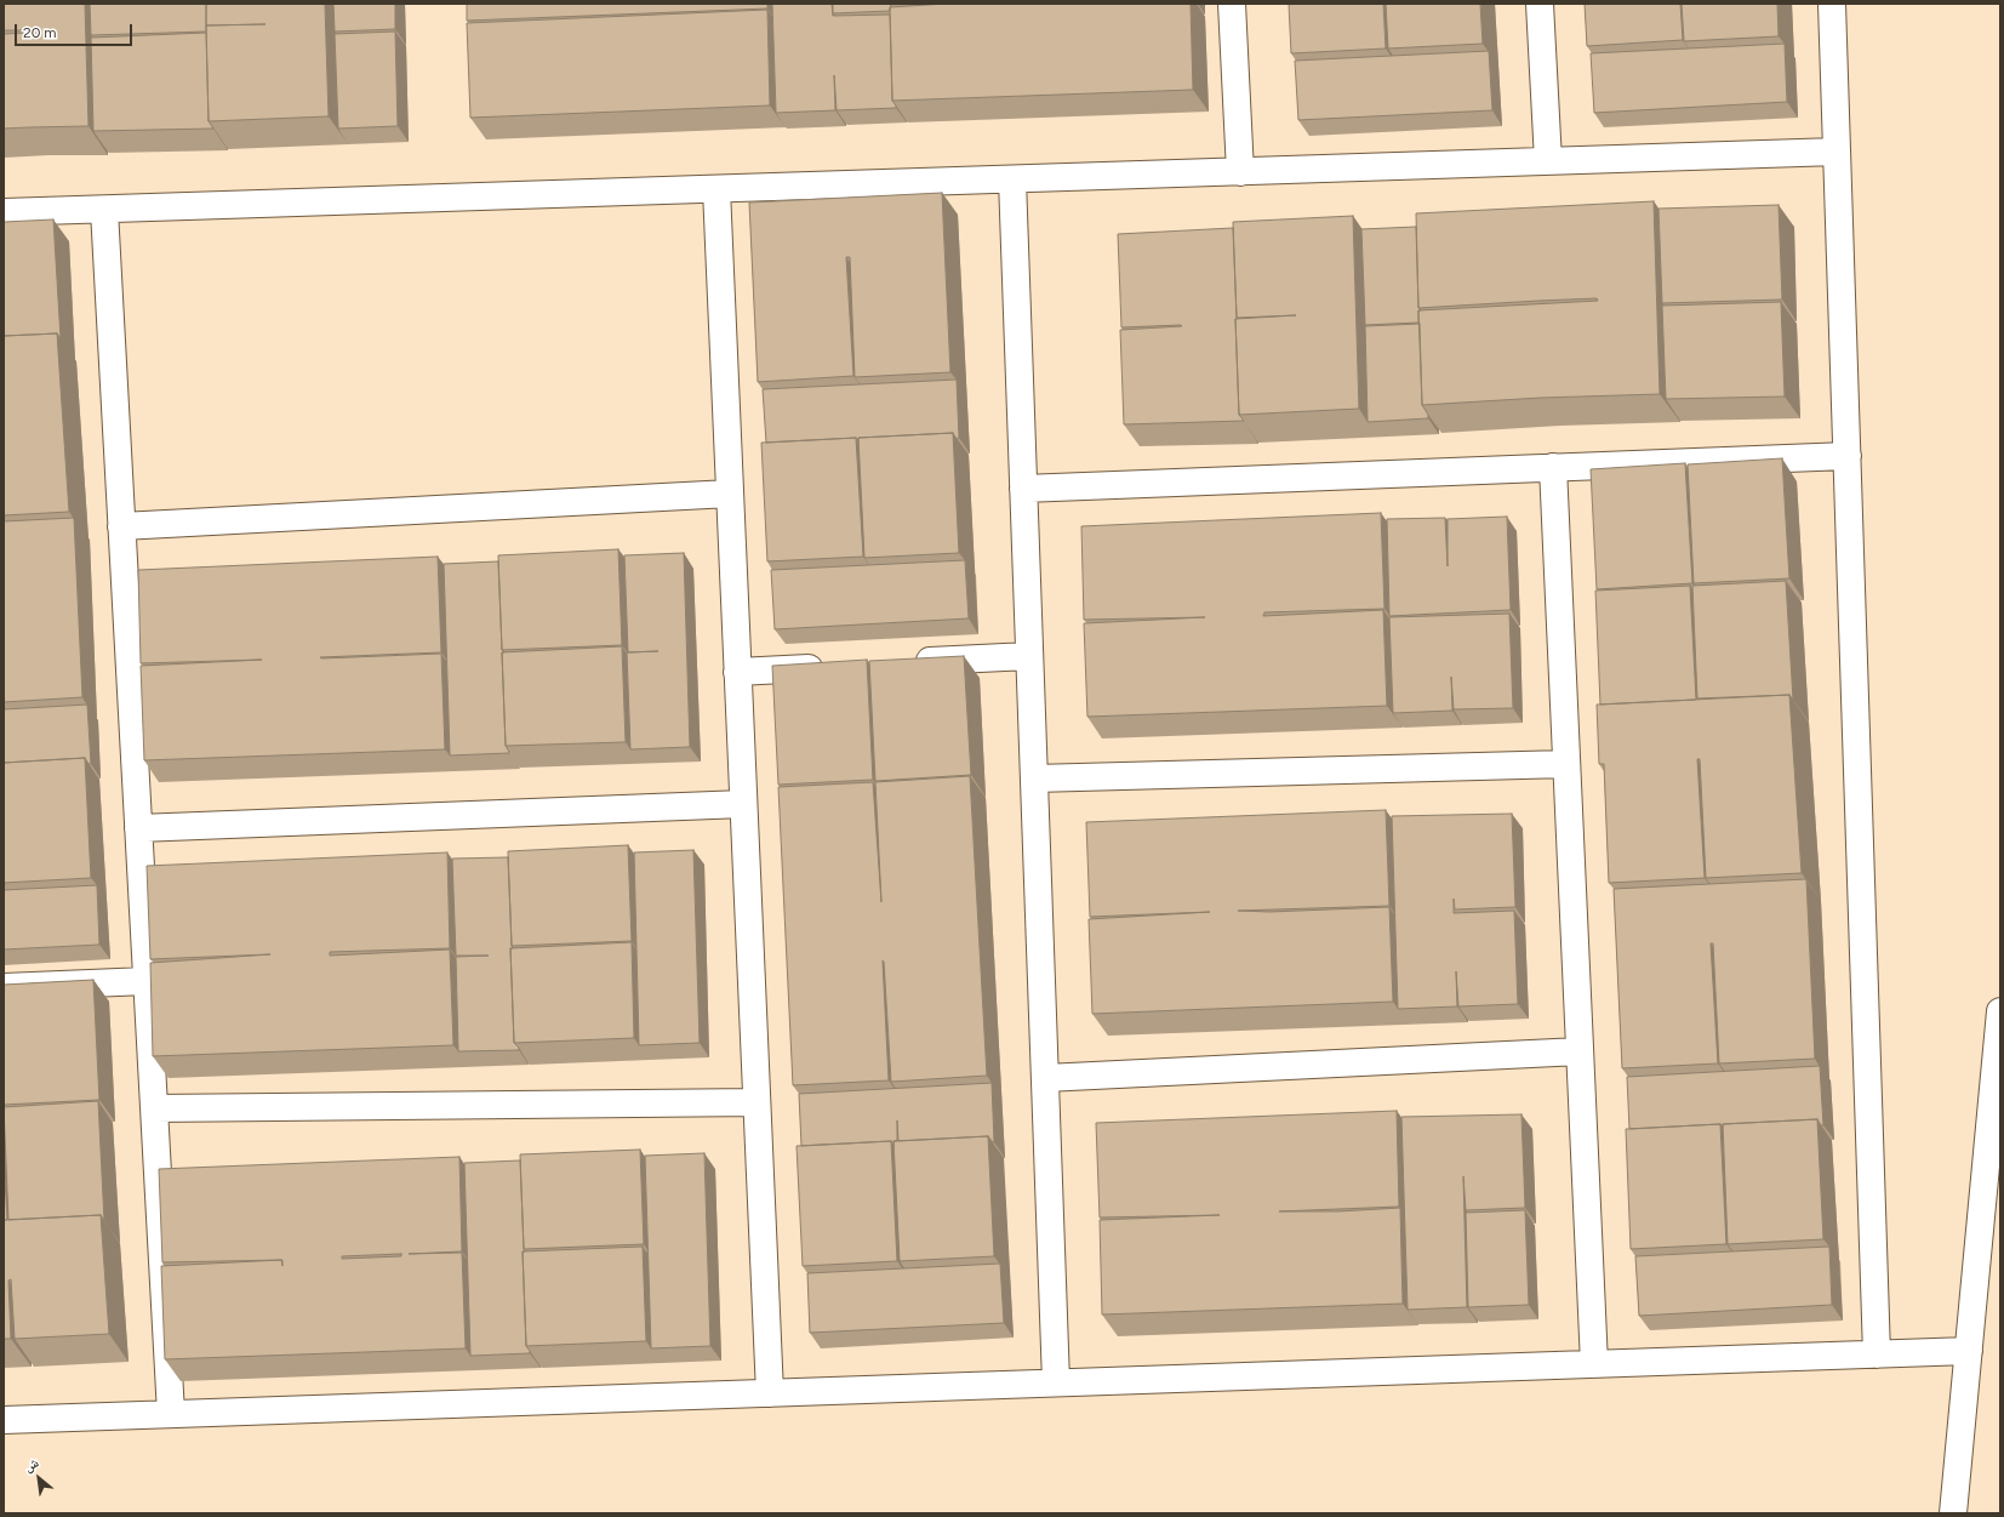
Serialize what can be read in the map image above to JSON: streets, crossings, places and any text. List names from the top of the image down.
{
  "scale_bar": "20 m",
  "north": "top left"
}
